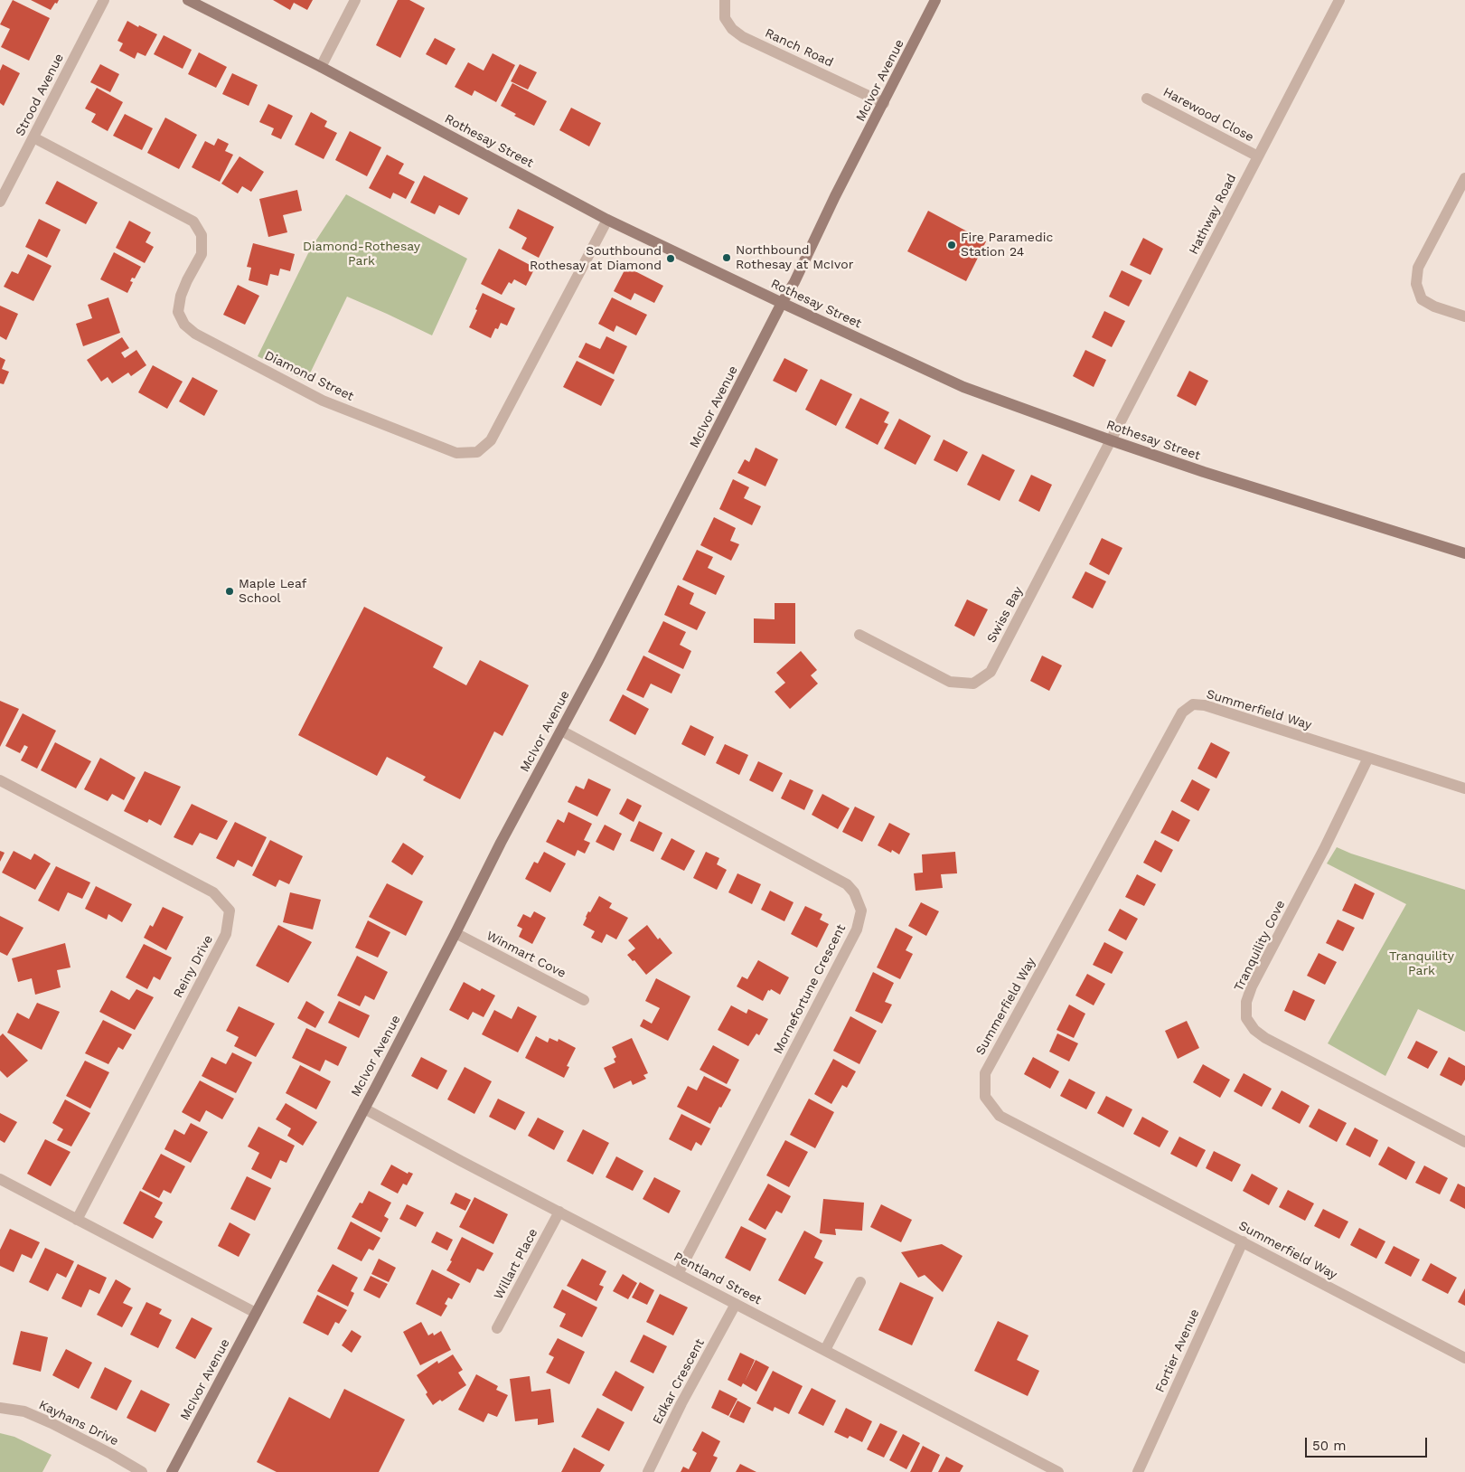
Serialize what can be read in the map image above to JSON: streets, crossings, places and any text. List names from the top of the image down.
{
  "streets": {
    "street": [
      "Ranch Road",
      "McIvor Avenue",
      "Strood Avenue",
      "Harewood Close",
      "Rothesay Street",
      "Hathway Road",
      "Diamond Street",
      "Swiss Bay",
      "Summerfield Way",
      "Tranquility Cove",
      "Winmart Cove",
      "Reiny Drive",
      "Mornefortune Crescent",
      "Willart Place",
      "Pentland Street",
      "Fortier Avenue",
      "Edkar Crescent",
      "Kayhans Drive"
    ]
  },
  "crossings": [
    ["Ranch Road", "McIvor Avenue"],
    ["McIvor Avenue", "Rothesay Street"],
    ["McIvor Avenue", "Winmart Cove"],
    ["McIvor Avenue", "Mornefortune Crescent"],
    ["McIvor Avenue", "Pentland Street"],
    ["Strood Avenue", "Diamond Street"],
    ["Harewood Close", "Hathway Road"],
    ["Rothesay Street", "Hathway Road"],
    ["Rothesay Street", "Diamond Street"],
    ["Rothesay Street", "Swiss Bay"],
    ["Hathway Road", "Swiss Bay"],
    ["Summerfield Way", "Tranquility Cove"],
    ["Summerfield Way", "Fortier Avenue"],
    ["Mornefortune Crescent", "Pentland Street"],
    ["Willart Place", "Pentland Street"],
    ["Pentland Street", "Edkar Crescent"]
  ],
  "parks": ["Diamond-Rothesay Park", "Tranquility Park"],
  "places": [
    "Fire Paramedic Station 24",
    "Northbound Rothesay at McIvor",
    "Southbound Rothesay at Diamond",
    "Maple Leaf School"
  ],
  "scale_bar": "50 m"
}
